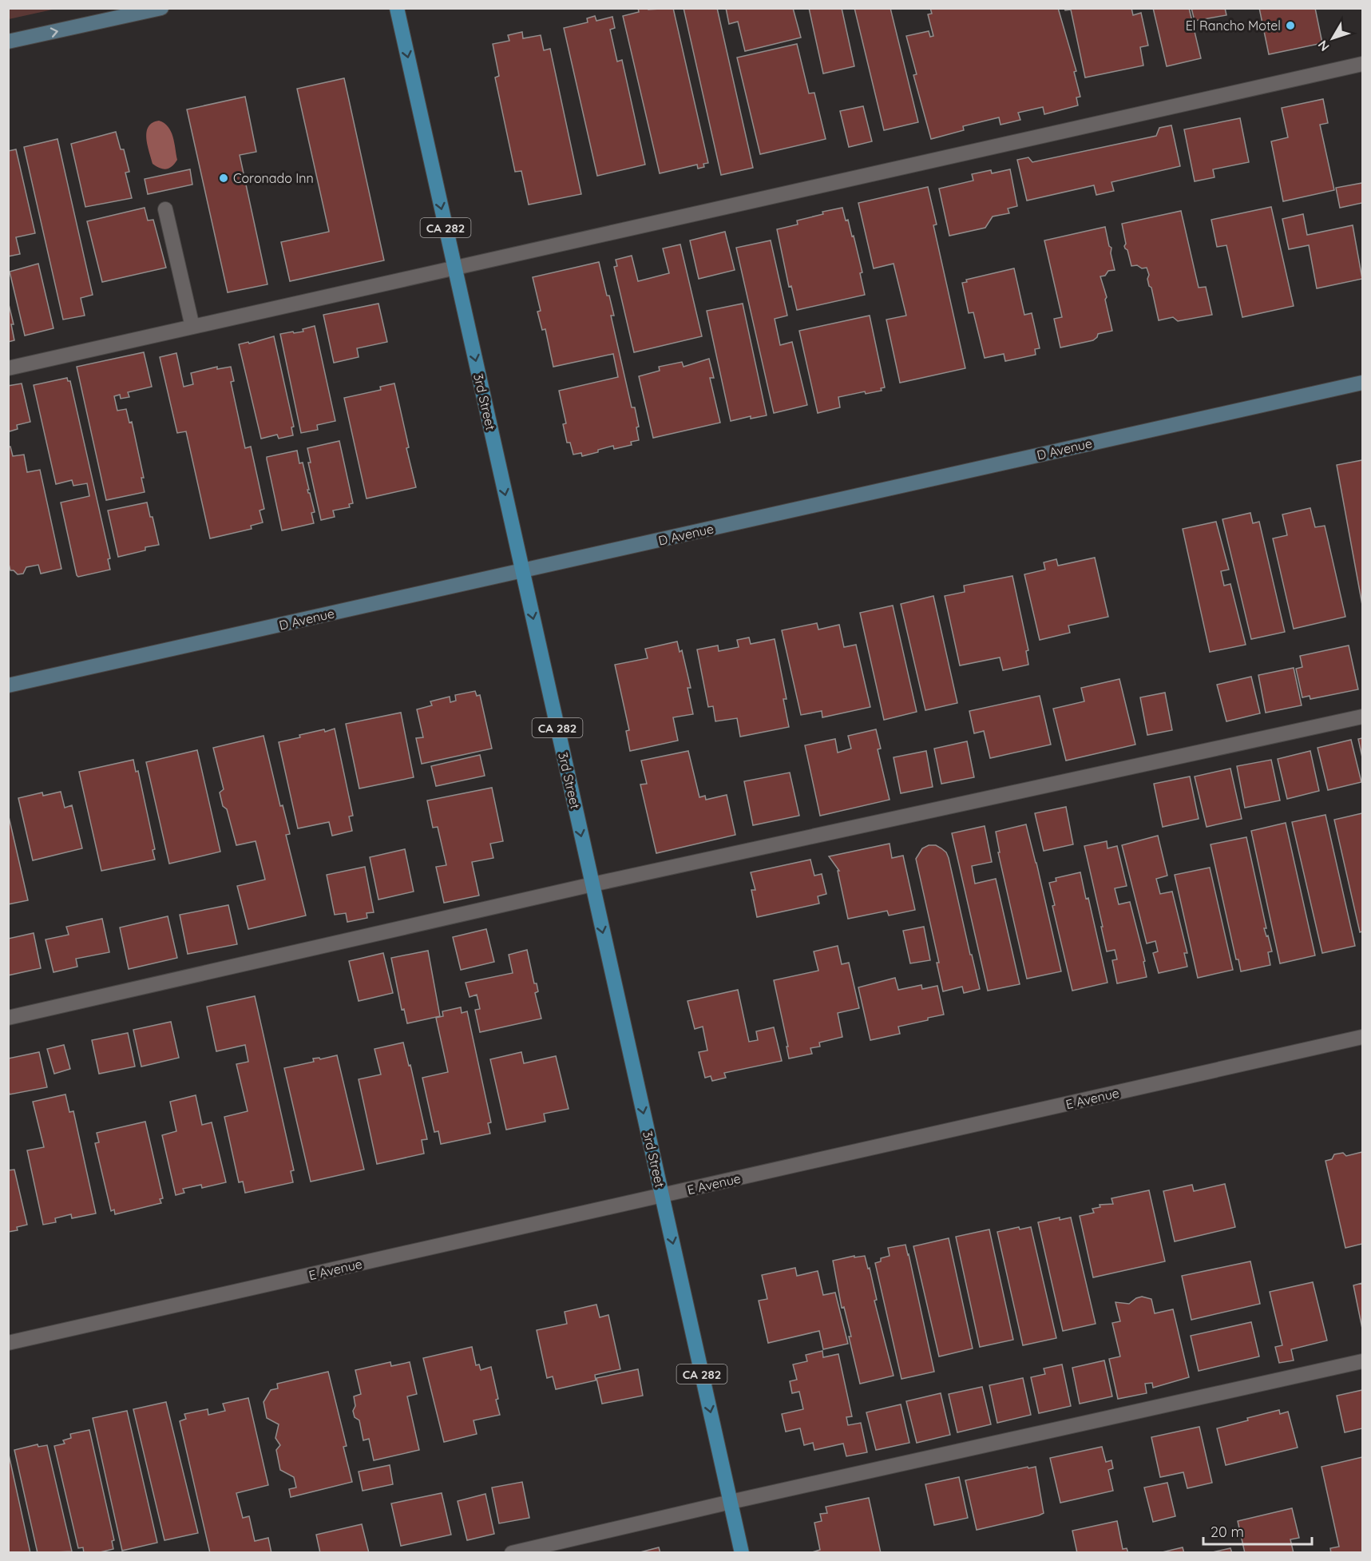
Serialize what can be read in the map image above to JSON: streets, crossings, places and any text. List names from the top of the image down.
{
  "streets": {
    "main road": ["CA 282", "3rd Street"],
    "street": ["D Avenue", "E Avenue"]
  },
  "crossings": [
    ["3rd Street", "D Avenue"],
    ["3rd Street", "E Avenue"]
  ],
  "one_way": ["3rd Street"],
  "places": ["El Rancho Motel", "Coronado Inn"],
  "scale_bar": "20 m",
  "north": "bottom left"
}
